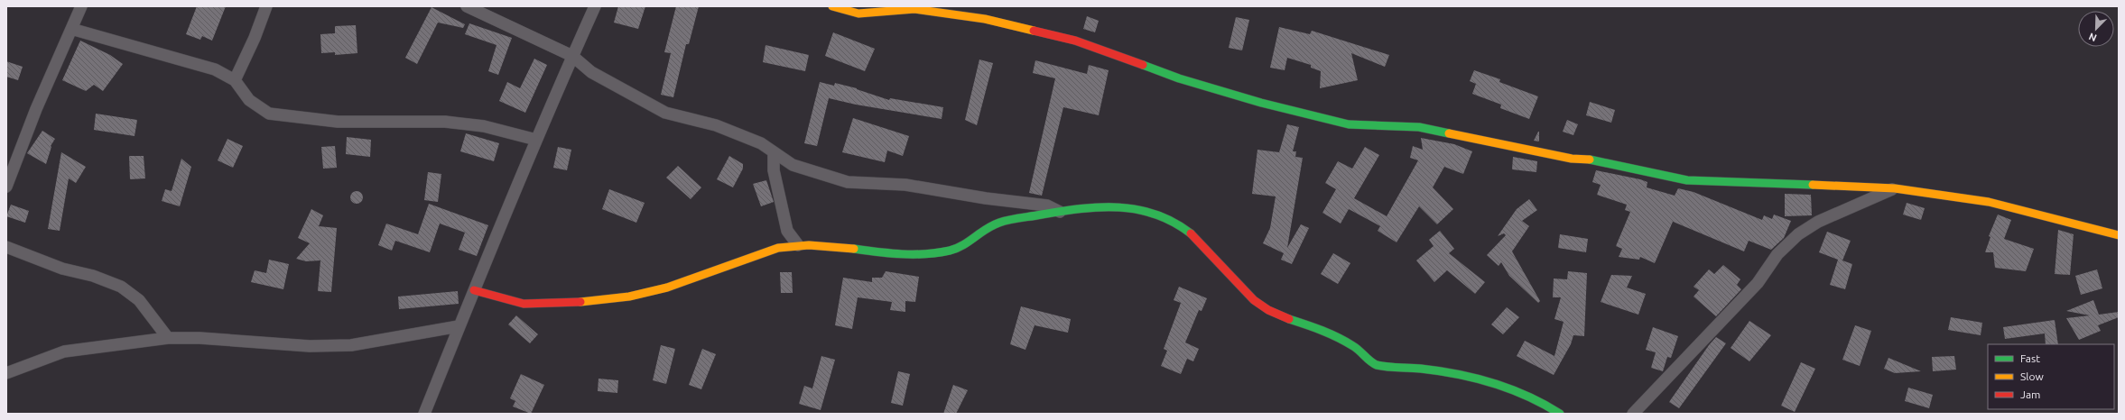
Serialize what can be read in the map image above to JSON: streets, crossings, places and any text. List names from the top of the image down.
{
  "legend": ["Fast", "Slow", "Jam"],
  "north": "bottom left"
}
